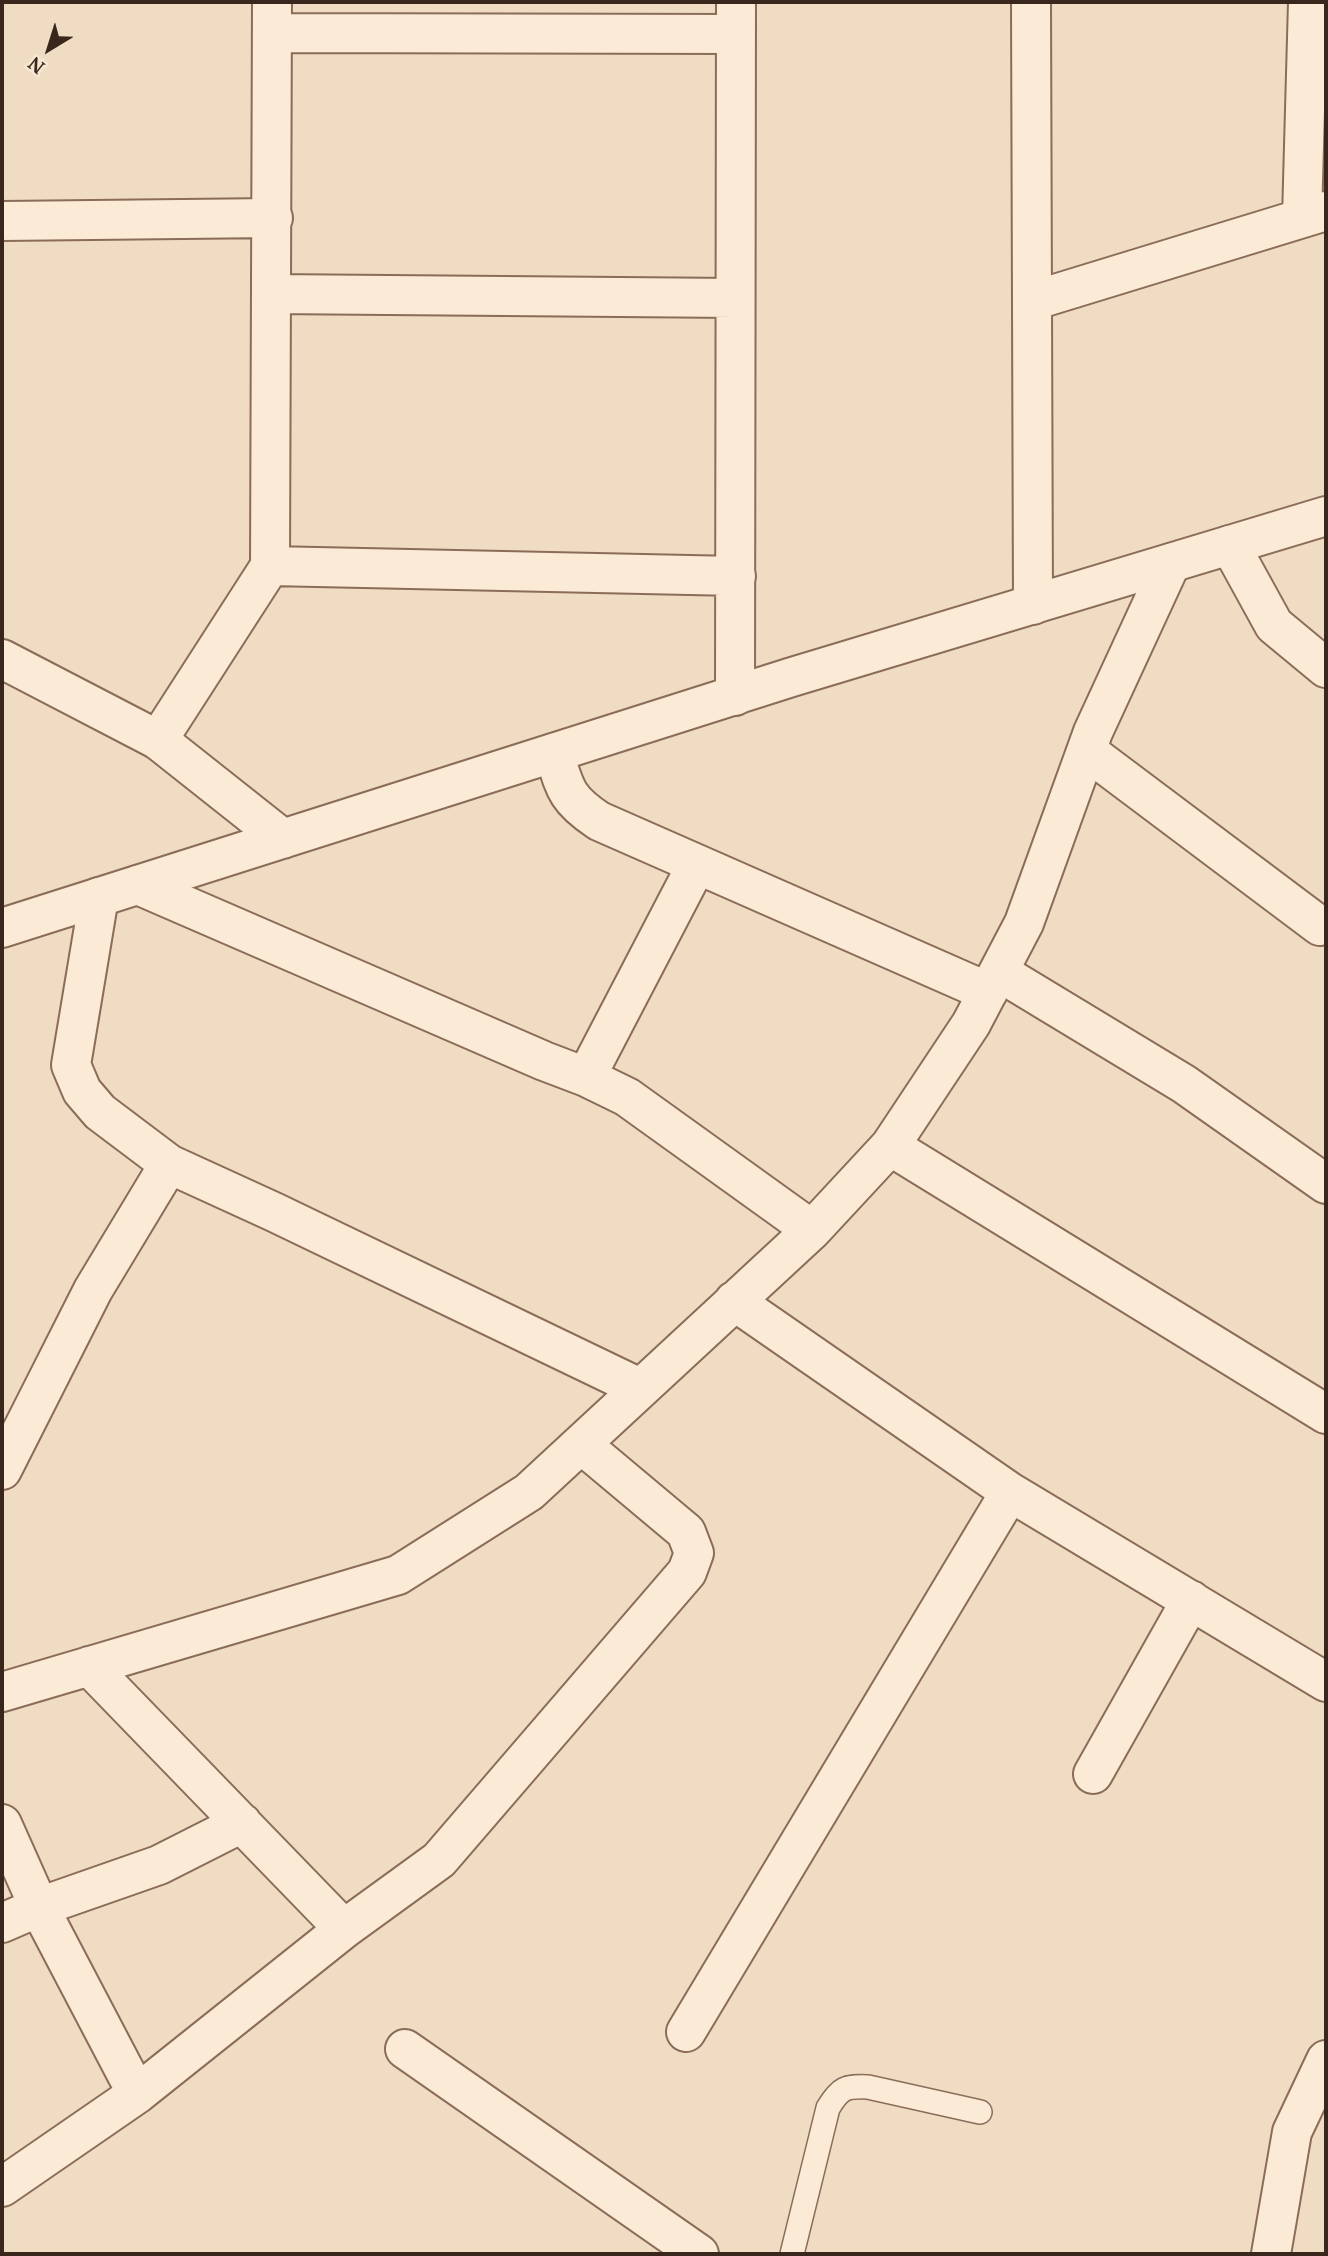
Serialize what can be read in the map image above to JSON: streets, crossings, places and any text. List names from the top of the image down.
{
  "north": "bottom left"
}
